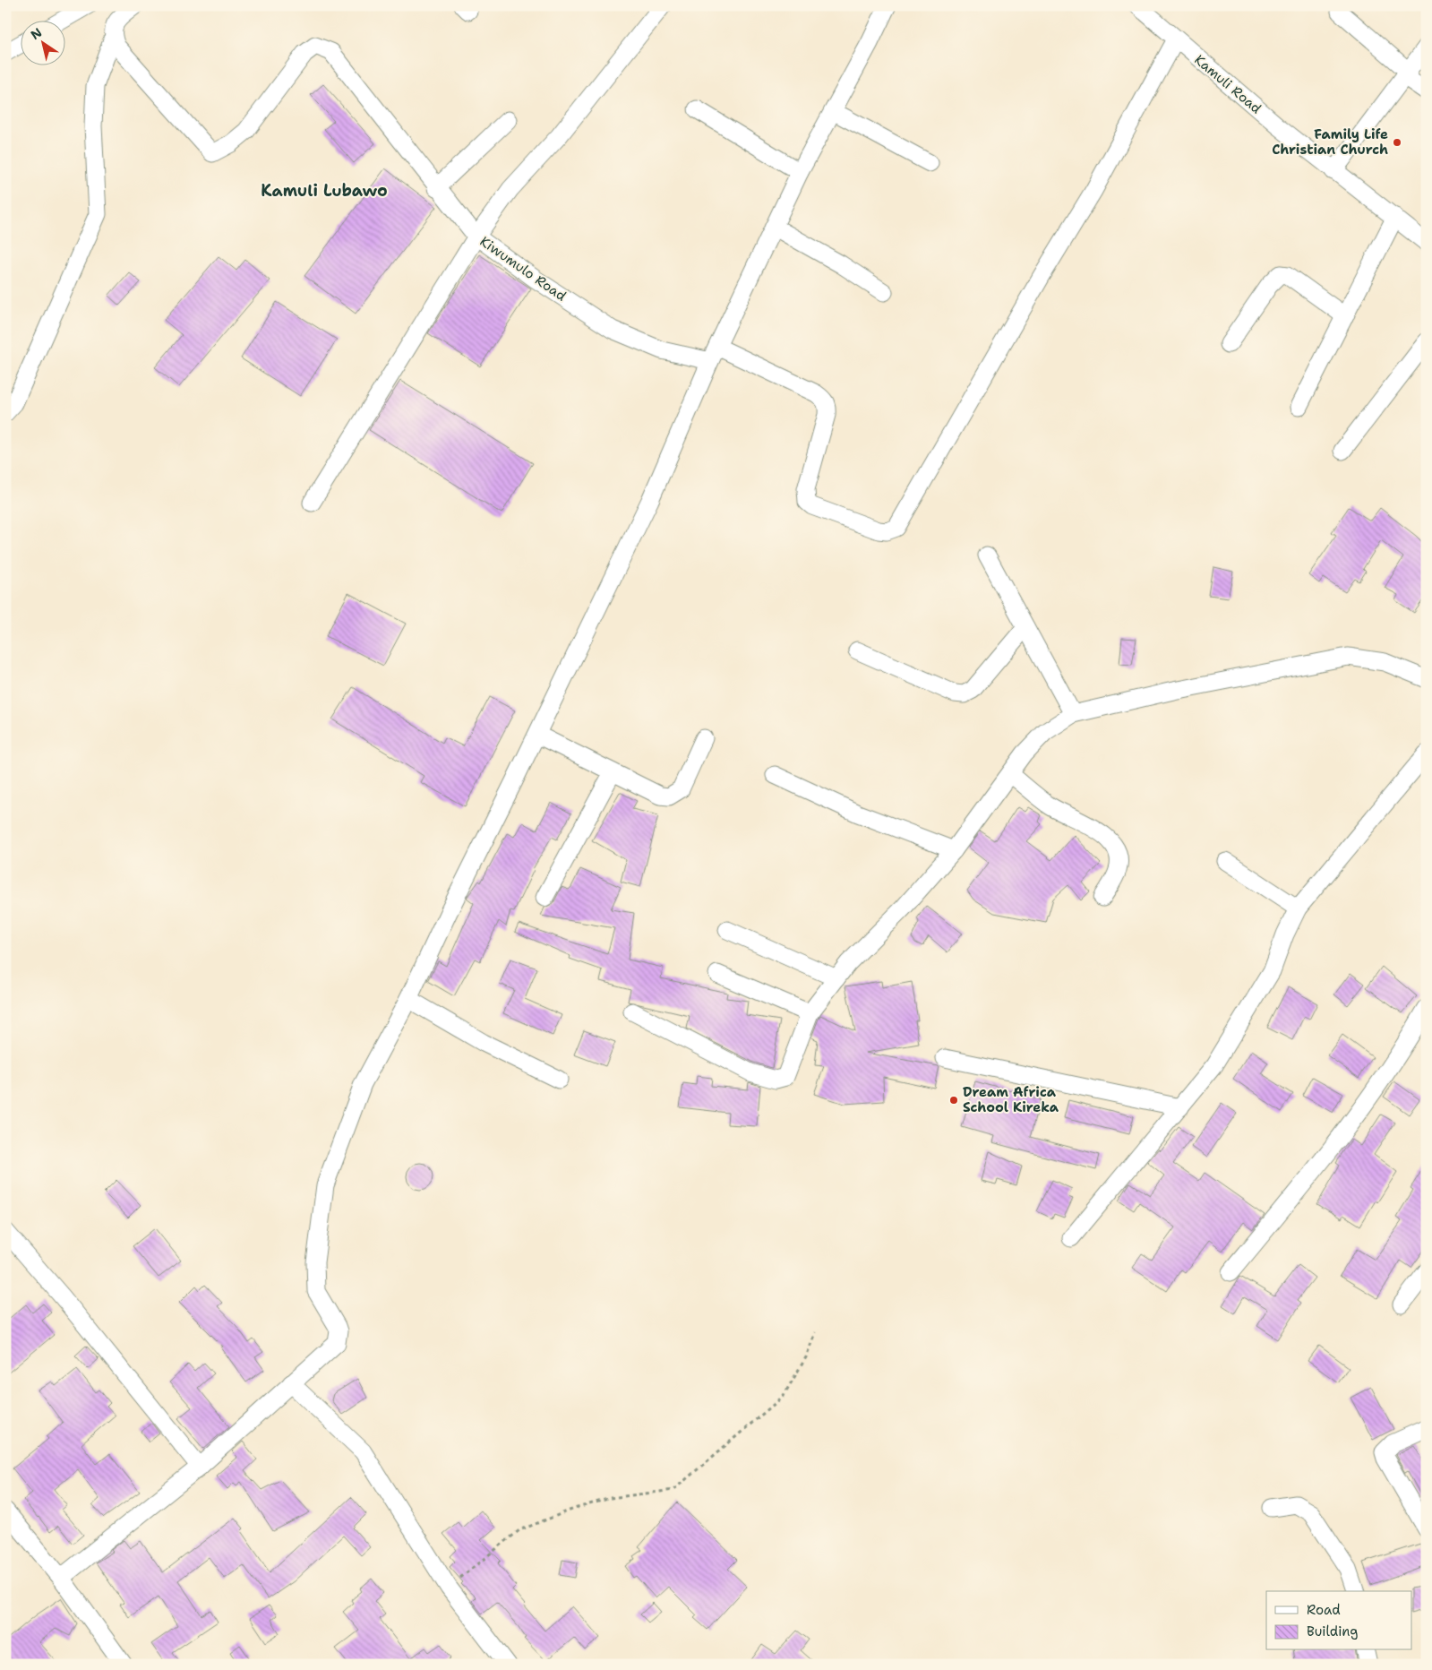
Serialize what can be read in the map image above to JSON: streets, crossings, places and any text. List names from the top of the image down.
{
  "streets": {
    "street": ["Kamuli Road", "Kiwumulo Road"]
  },
  "crossings": [
    ["Kamuli Road", "Kiwumulo Road"]
  ],
  "districts": ["Kamuli Lubawo"],
  "places": ["Family Life Christian Church", "Dream Africa School Kireka"],
  "legend": ["Road", "Building"],
  "north": "top left"
}
